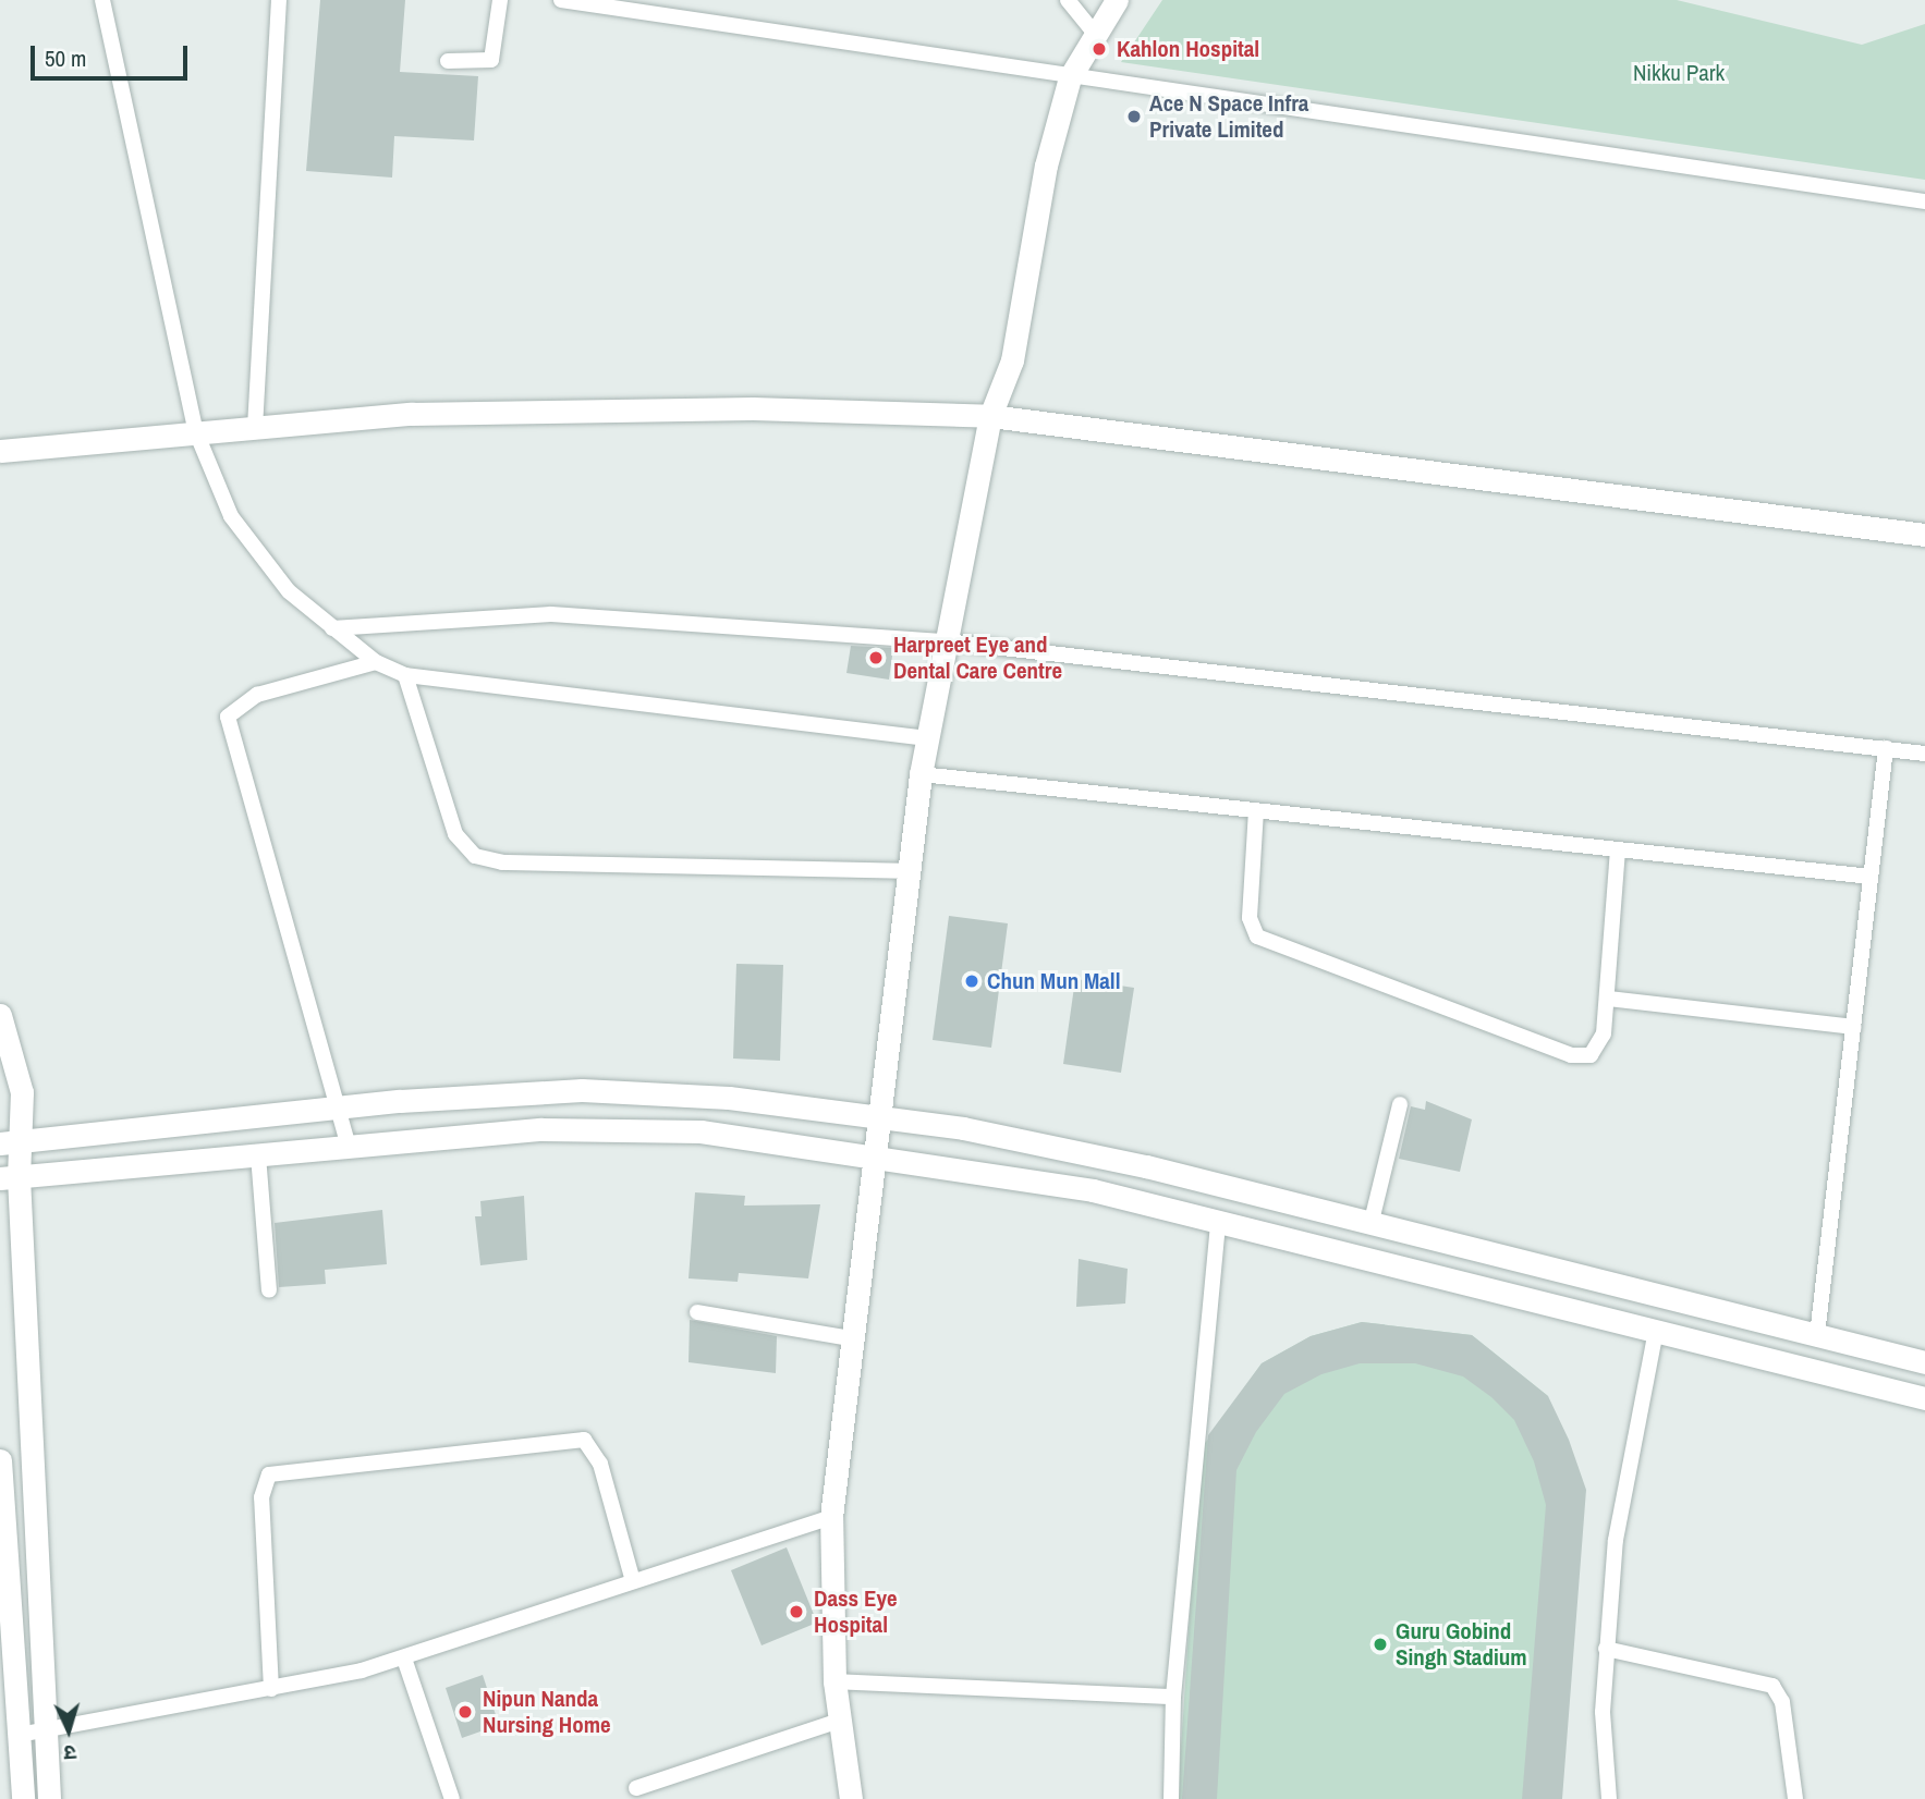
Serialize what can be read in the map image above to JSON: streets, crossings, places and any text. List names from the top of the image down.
{
  "parks": ["Nikku Park"],
  "places": [
    "Kahlon Hospital",
    "Ace N Space Infra Private Limited",
    "Harpreet Eye and Dental Care Centre",
    "Chun Mun Mall",
    "Dass Eye Hospital",
    "Guru Gobind Singh Stadium",
    "Nipun Nanda Nursing Home"
  ],
  "scale_bar": "50 m",
  "north": "bottom"
}
